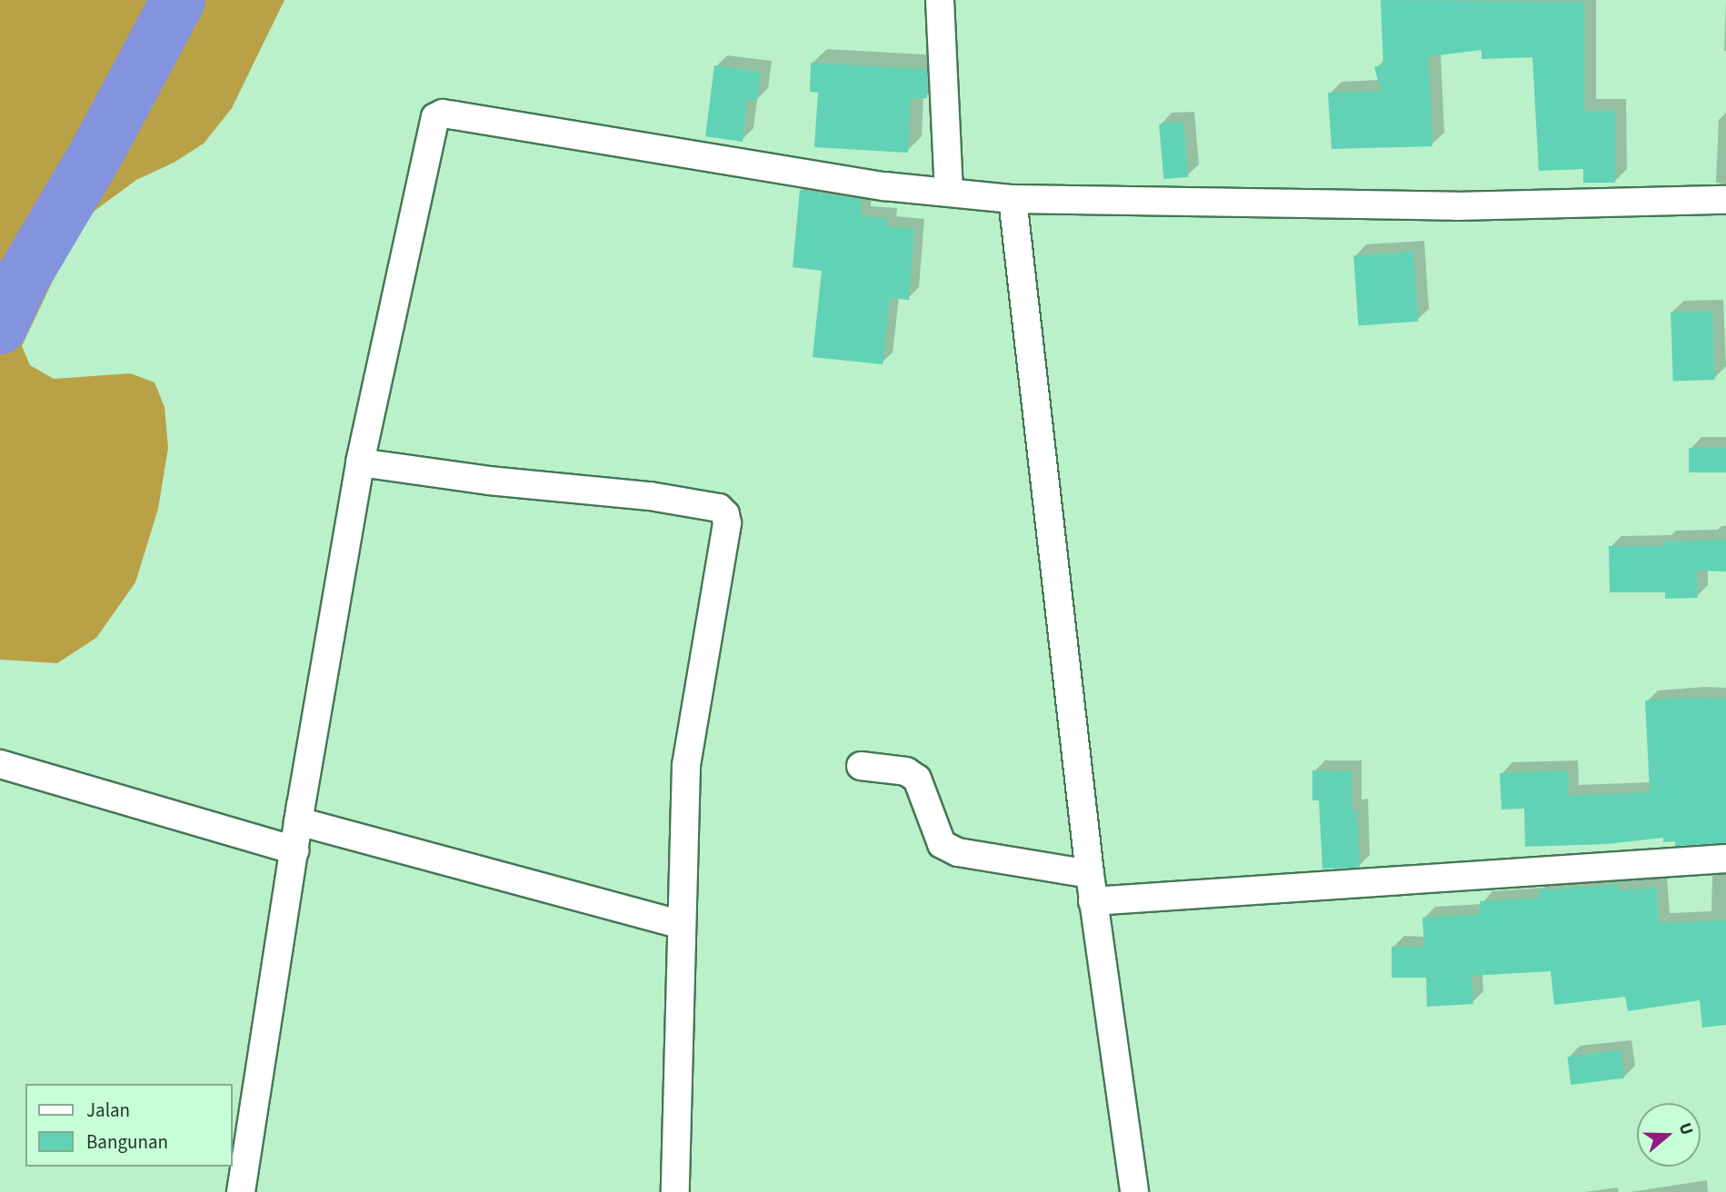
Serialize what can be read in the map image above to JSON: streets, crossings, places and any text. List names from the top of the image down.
{
  "legend": ["Jalan", "Bangunan"],
  "north": "right"
}
